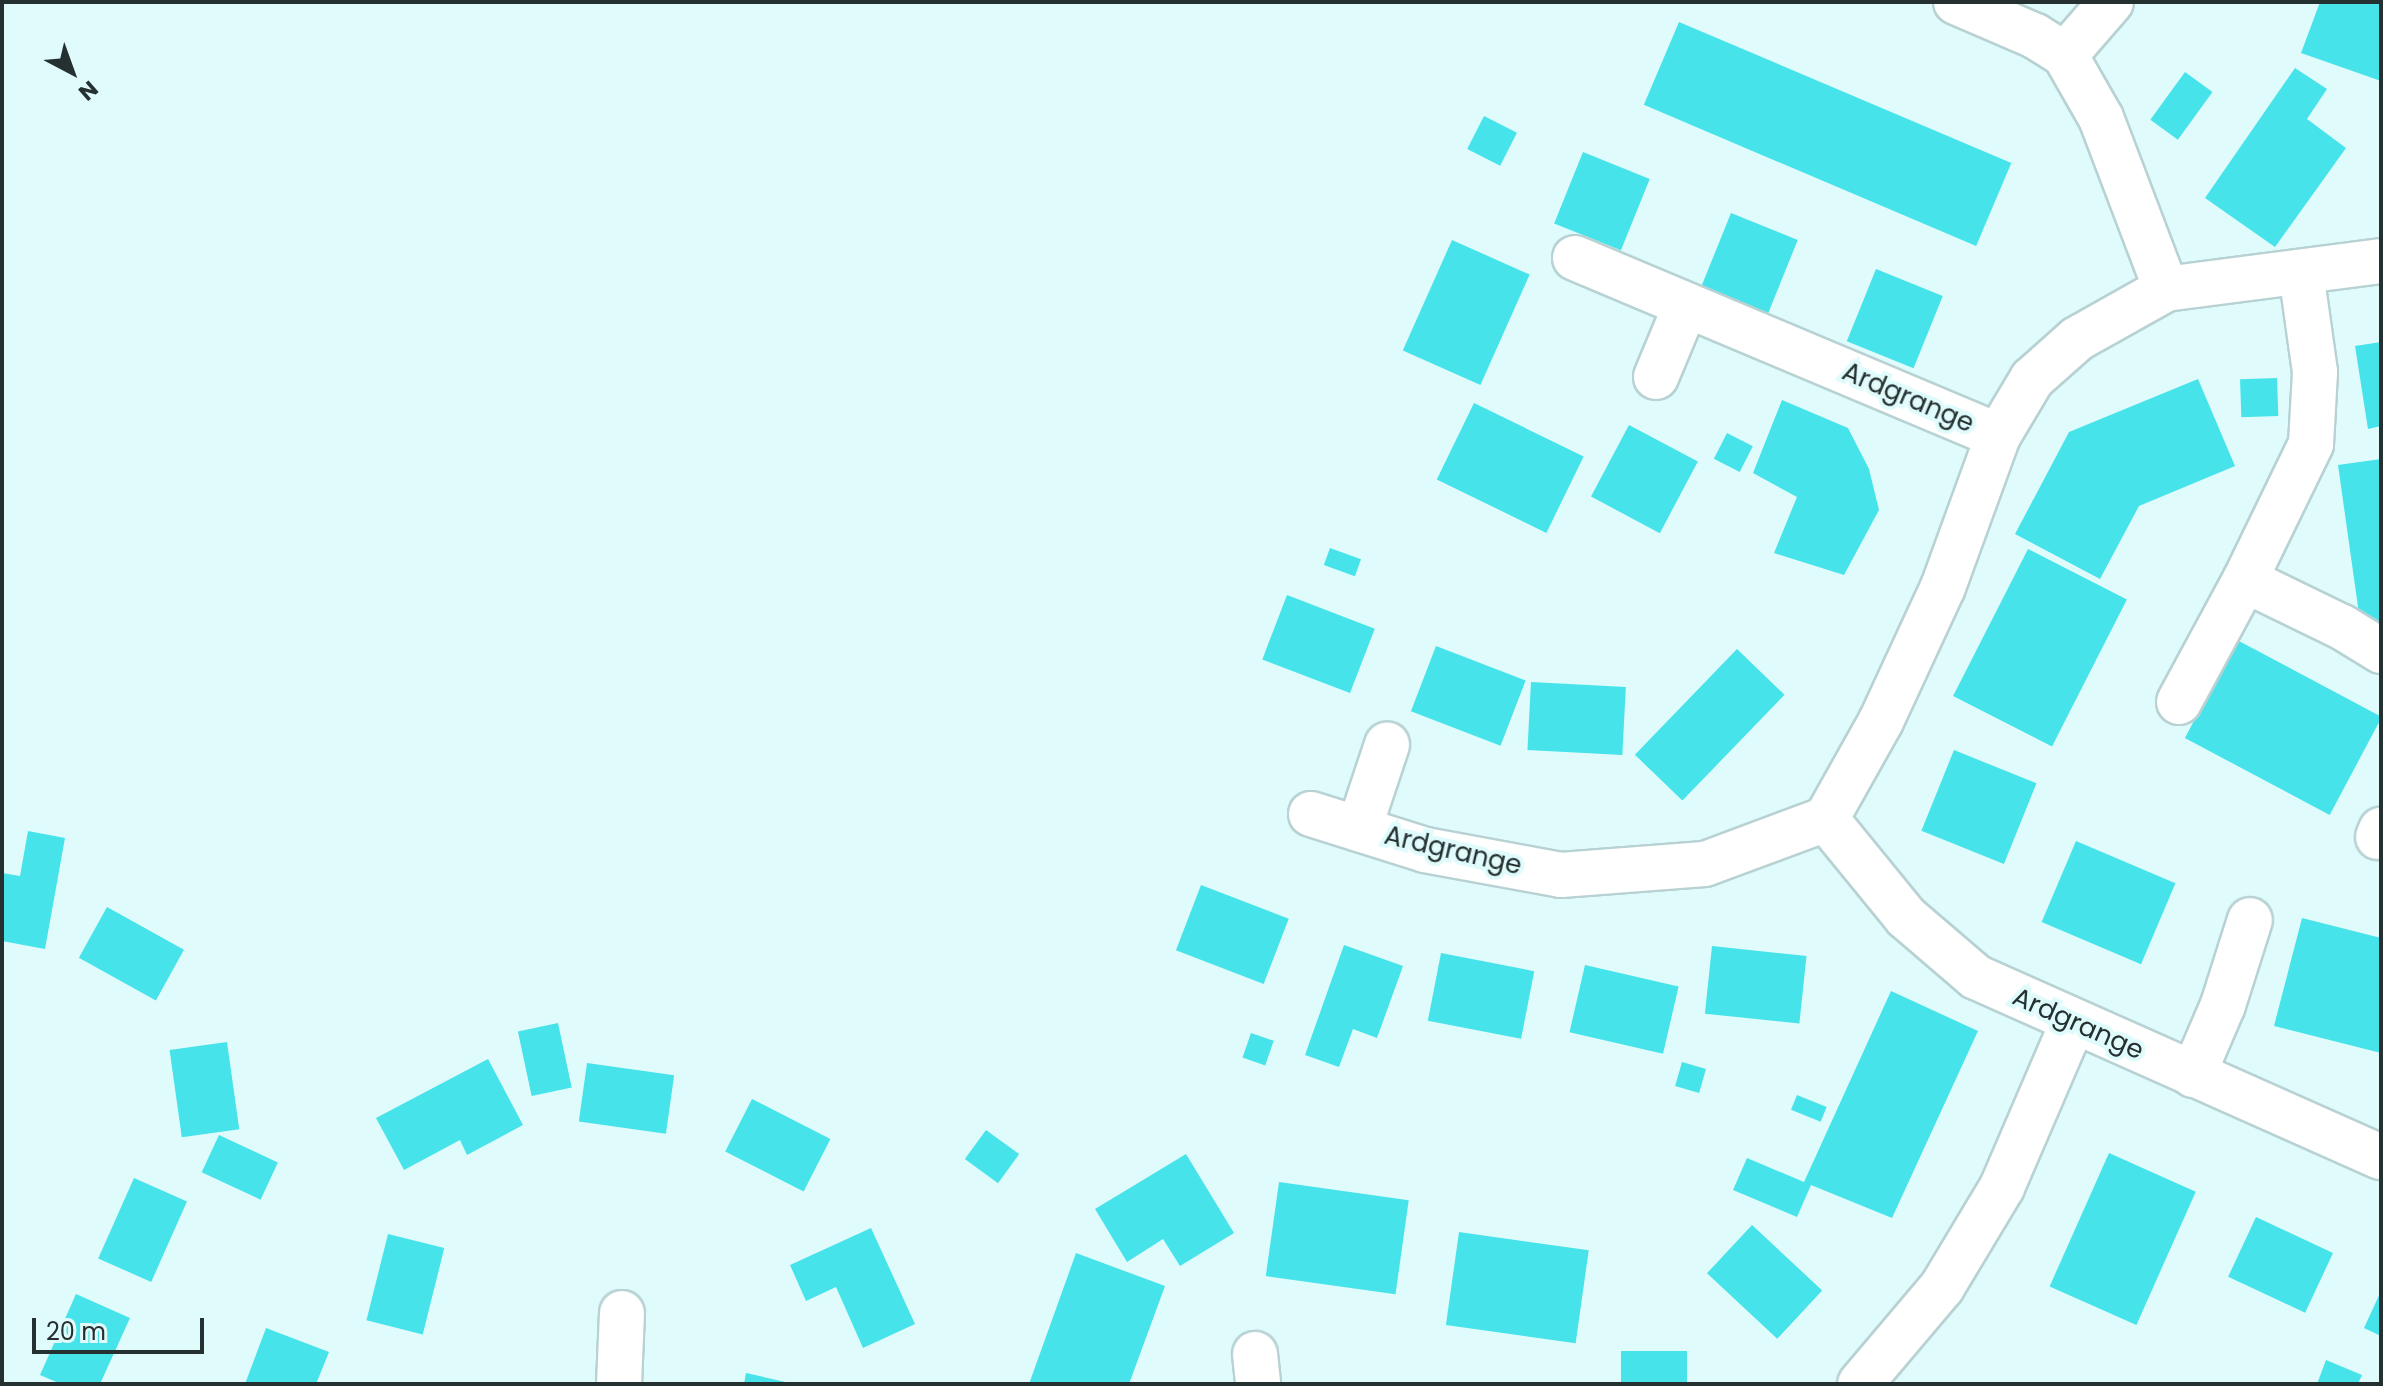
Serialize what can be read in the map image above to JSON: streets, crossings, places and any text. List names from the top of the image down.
{
  "streets": {
    "street": ["Ardgrange"]
  },
  "scale_bar": "20 m",
  "north": "bottom right"
}
